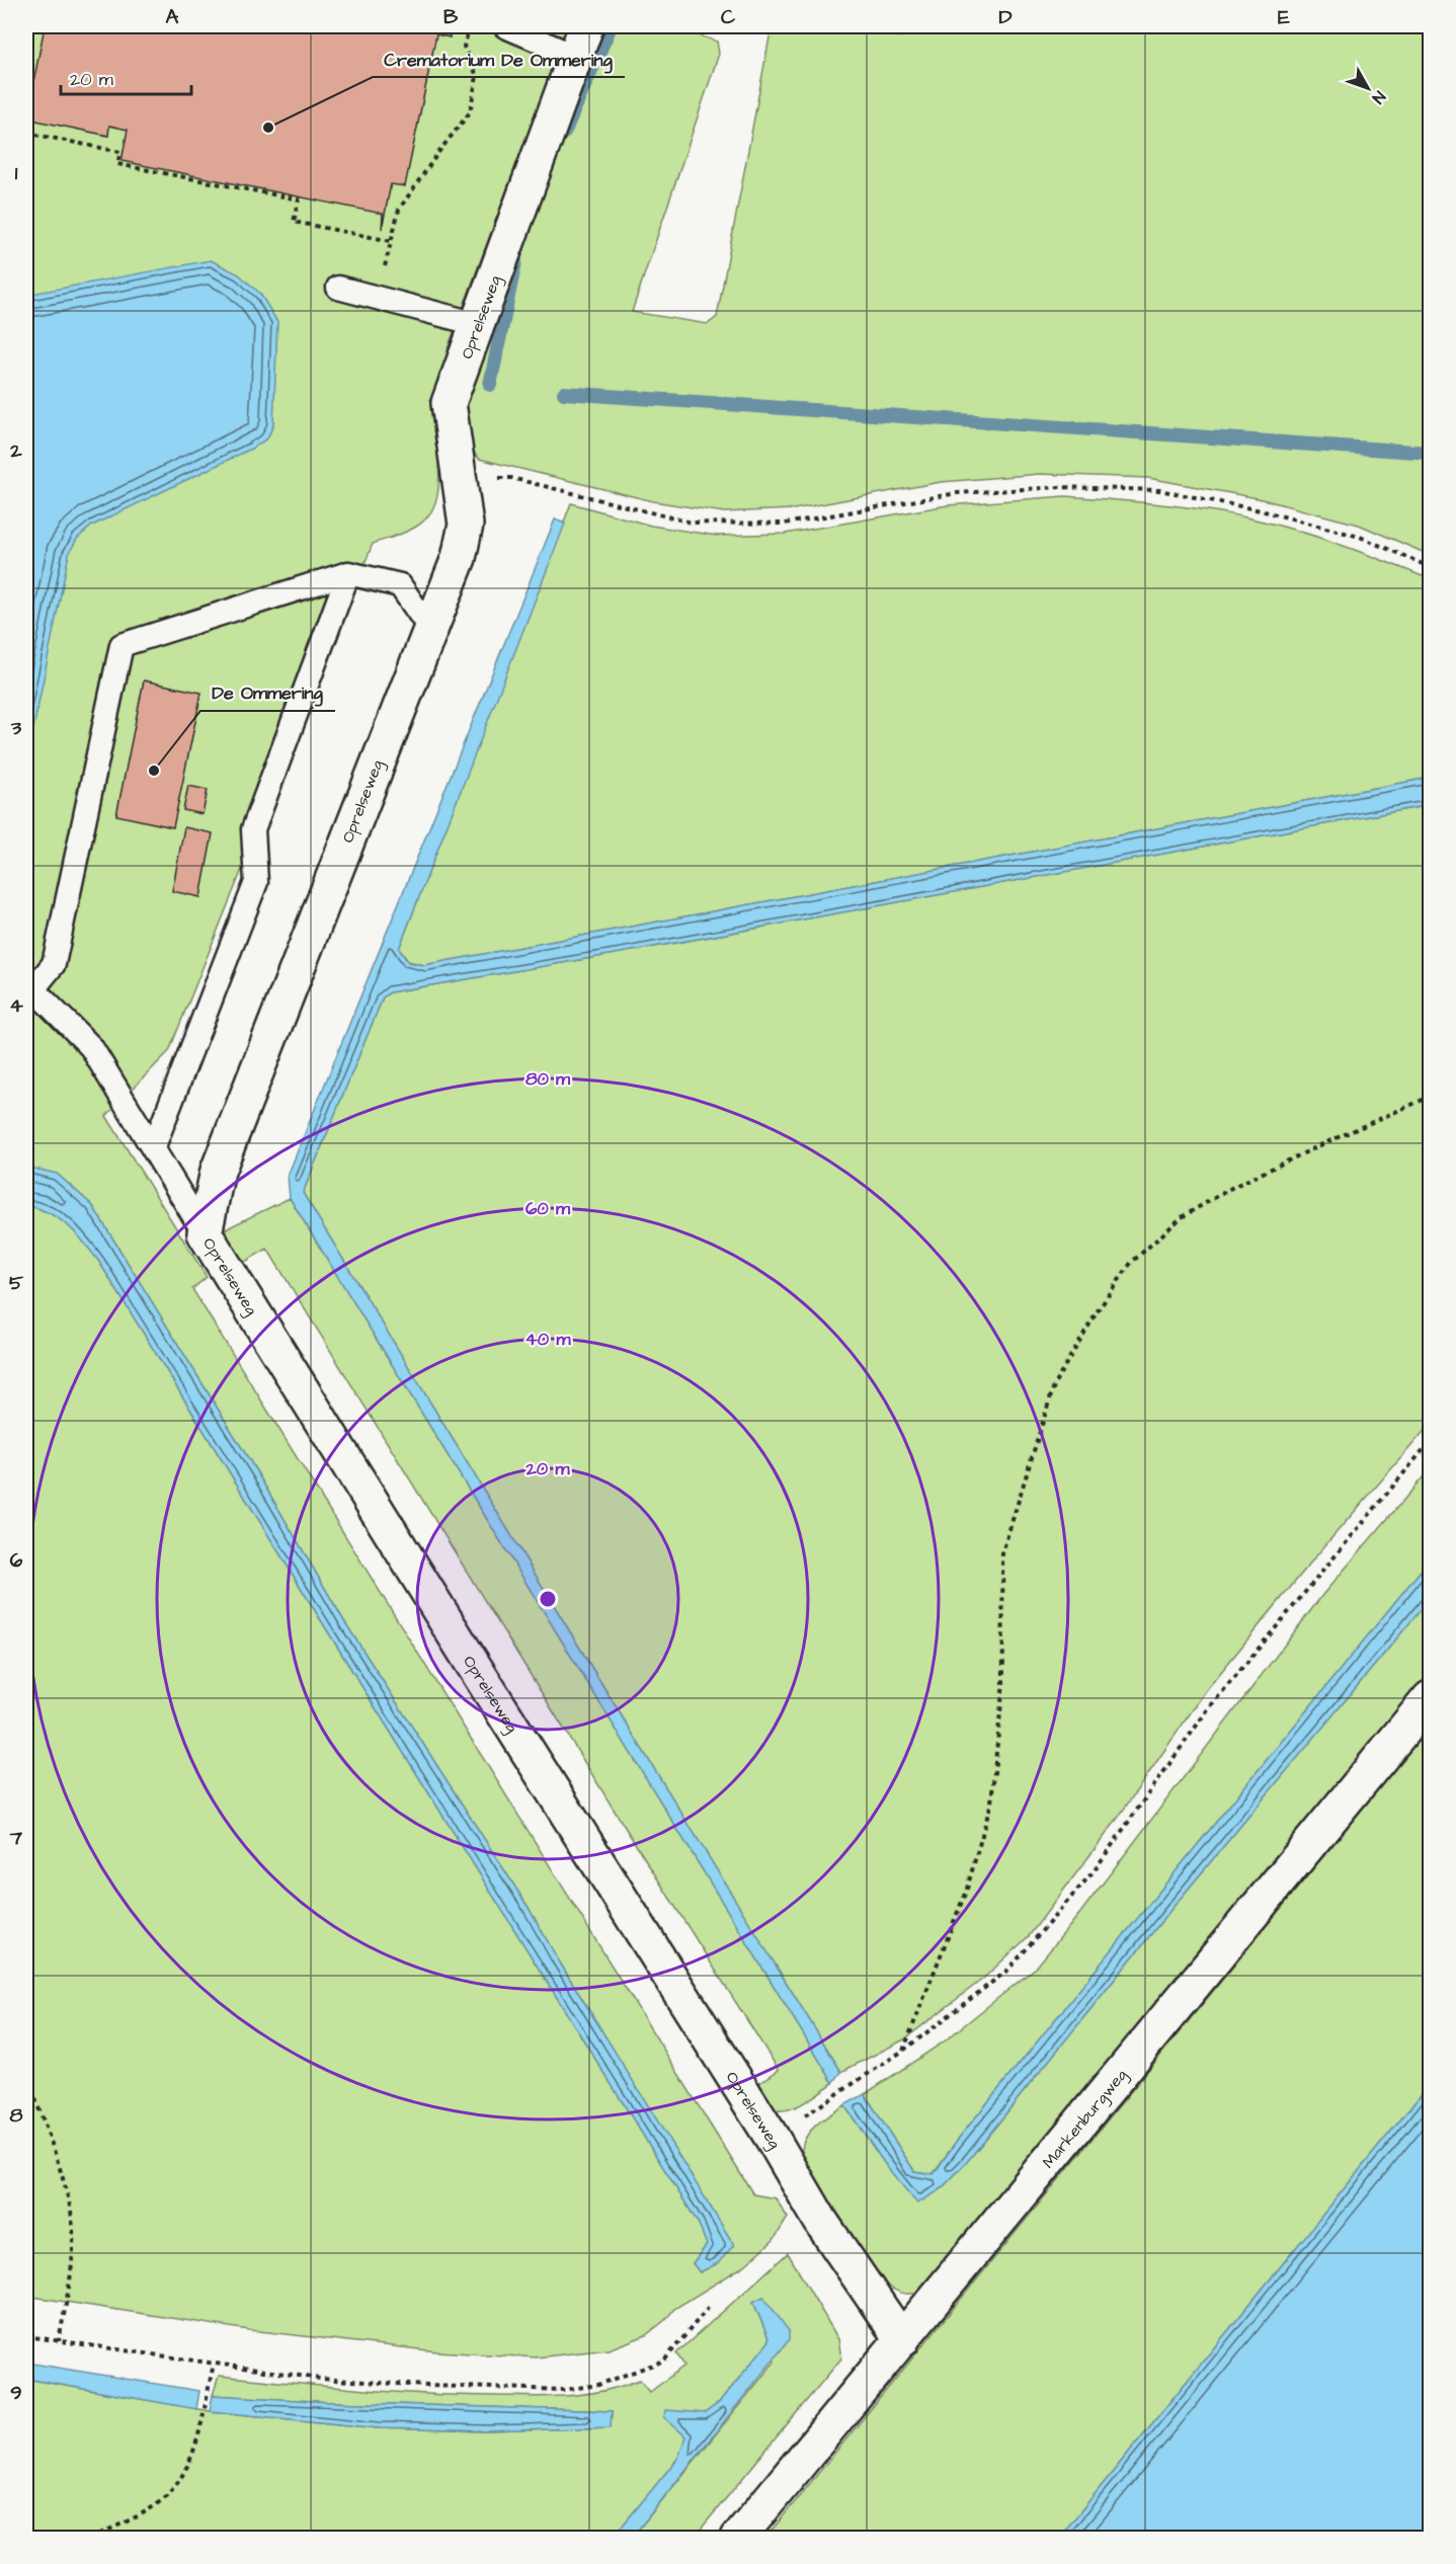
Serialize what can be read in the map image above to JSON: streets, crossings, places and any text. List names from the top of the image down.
{
  "streets": {
    "street": ["Oprelseweg", "Markenburgweg"]
  },
  "crossings": [
    ["Oprelseweg", "Markenburgweg"]
  ],
  "places": ["Crematorium De Ommering", "De Ommering"],
  "scale_bar": "20 m",
  "north": "bottom right",
  "grid": {
    "columns": [
      "A",
      "B",
      "C",
      "D",
      "E"
    ],
    "rows": [
      "1",
      "2",
      "3",
      "4",
      "5",
      "6",
      "7",
      "8",
      "9"
    ]
  },
  "rings": [
    "80 m",
    "60 m",
    "40 m",
    "20 m"
  ]
}
